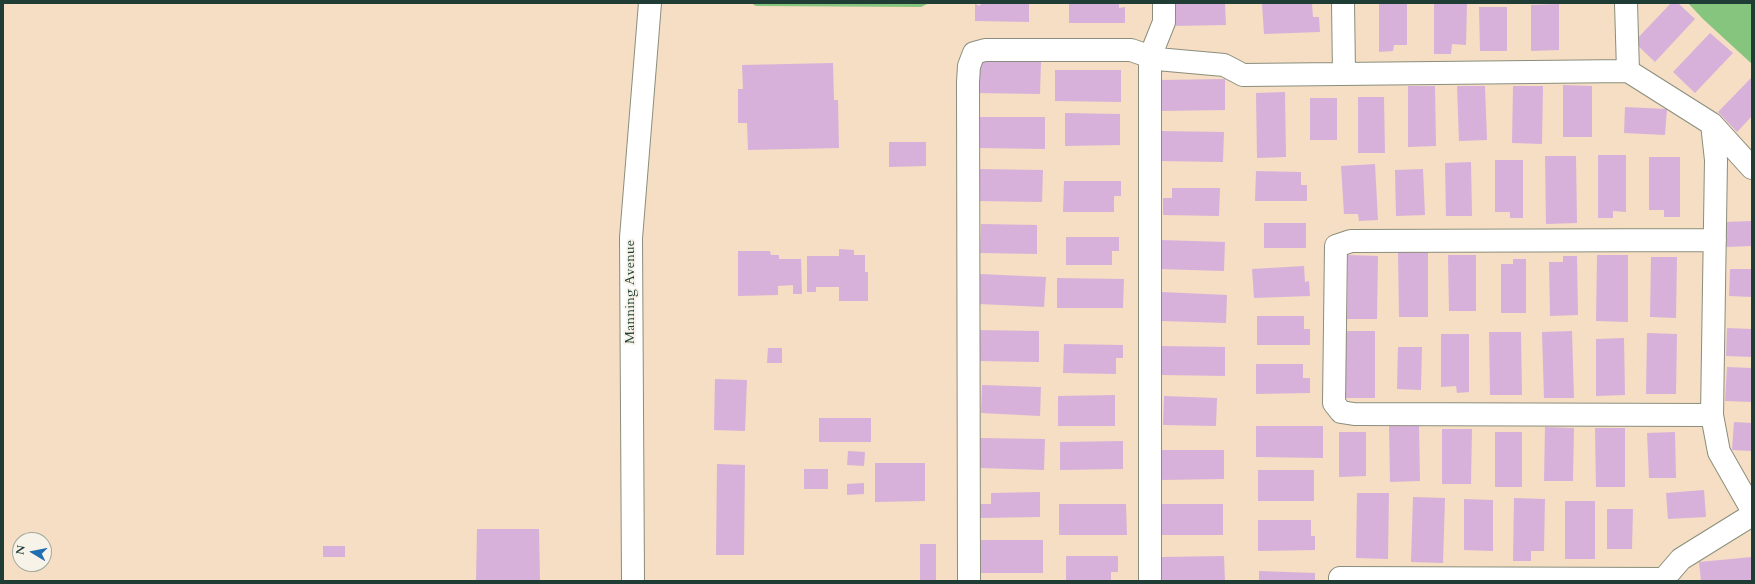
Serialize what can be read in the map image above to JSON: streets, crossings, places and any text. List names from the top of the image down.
{
  "streets": {
    "street": ["Manning Avenue"]
  },
  "north": "left"
}
